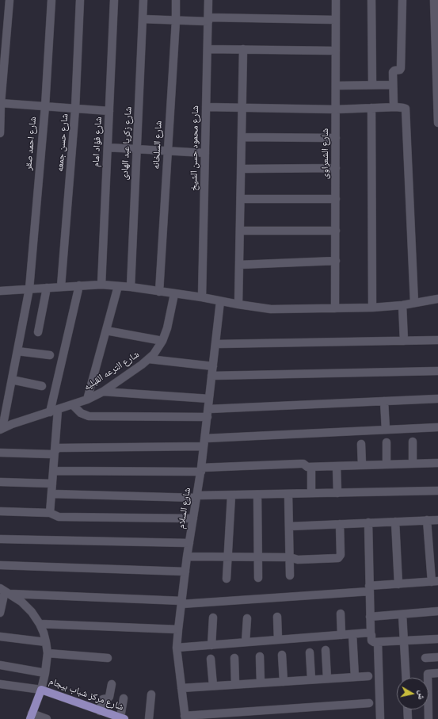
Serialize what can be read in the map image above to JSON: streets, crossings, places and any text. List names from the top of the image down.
{
  "streets": {
    "main road": ["شارع مركز شباب بيجام"],
    "street": [
      "شارع فؤاد امام",
      "شارع حسن جمعه",
      "شارع احمد صقر",
      "شارع زكريا عبد الهادى",
      "شارع السلخانه",
      "شارع محمود حسن الشيخ",
      "شارع الشعراوى",
      "شارع الترعه القبليه",
      "شارع السلام"
    ]
  },
  "crossings": [
    ["شارع احمد صقر", "شارع الترعه القبليه"]
  ],
  "north": "right"
}
